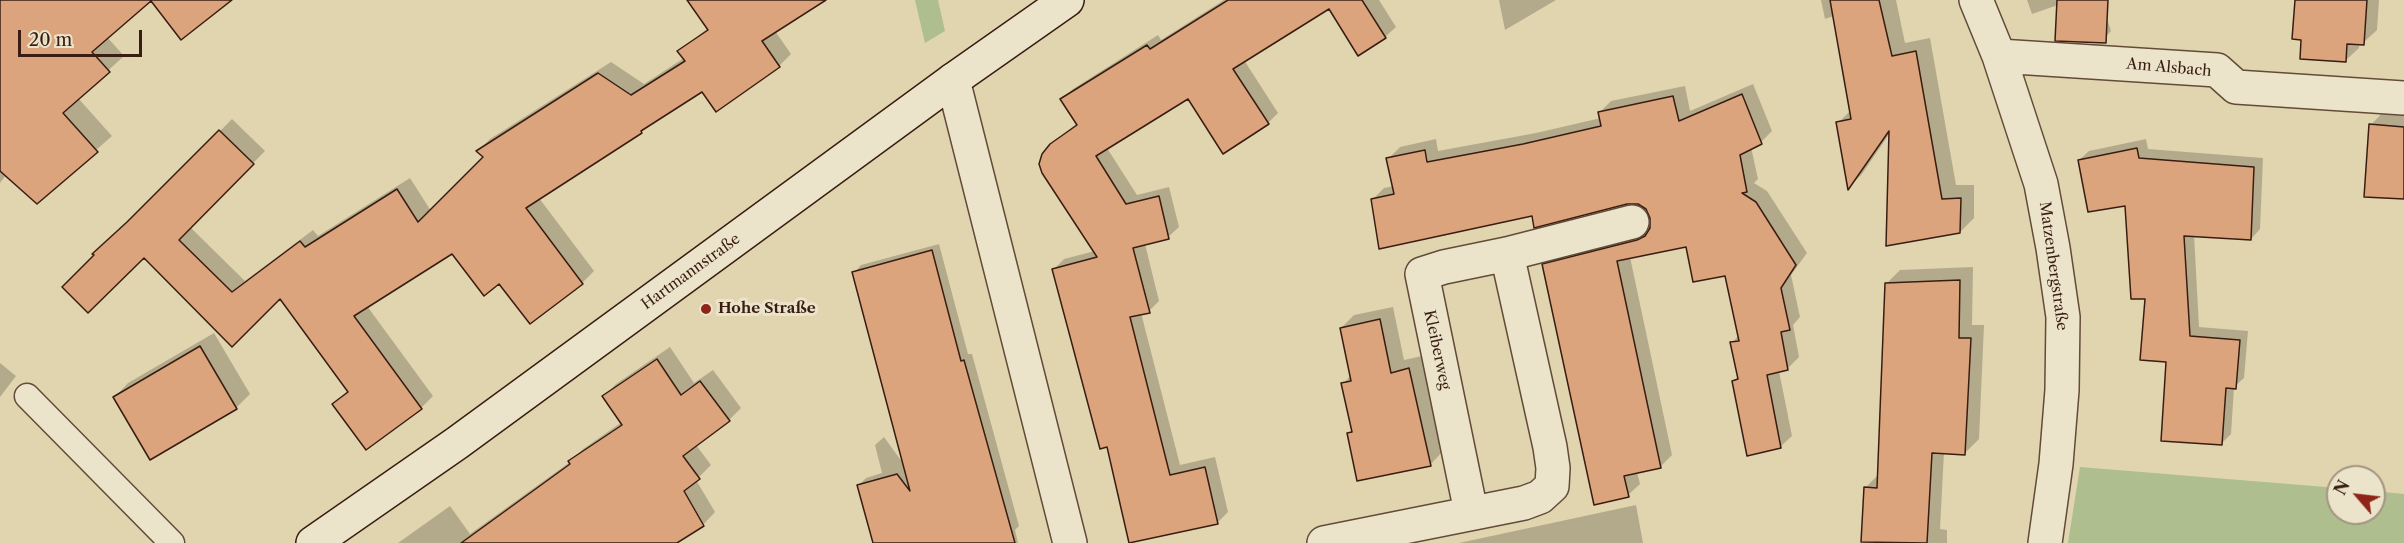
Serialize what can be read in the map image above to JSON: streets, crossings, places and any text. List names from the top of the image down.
{
  "streets": {
    "street": [
      "Am Alsbach",
      "Matzenbergstraße",
      "Hartmannstraße",
      "Kleiberweg"
    ]
  },
  "crossings": [
    ["Am Alsbach", "Matzenbergstraße"]
  ],
  "places": ["Hohe Straße"],
  "scale_bar": "20 m",
  "north": "top left"
}
